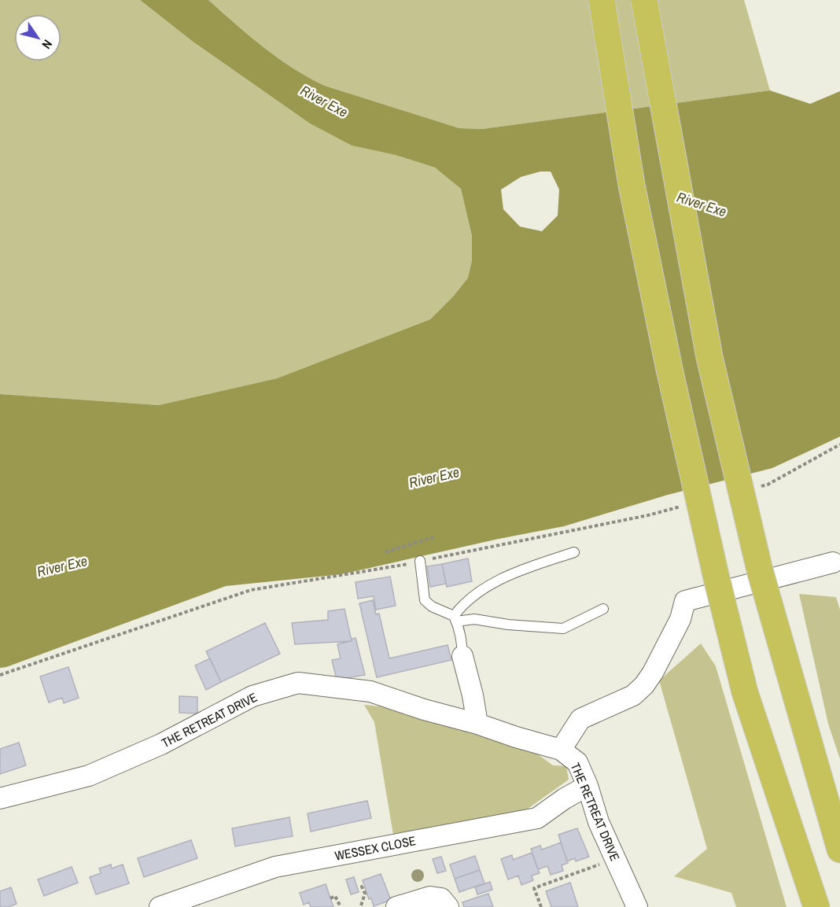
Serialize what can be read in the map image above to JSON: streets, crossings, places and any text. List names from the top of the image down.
{
  "streets": {
    "street": ["THE RETREAT DRIVE", "WESSEX CLOSE"]
  },
  "crossings": [
    ["THE RETREAT DRIVE", "WESSEX CLOSE"]
  ],
  "water": ["River Exe"],
  "north": "bottom right"
}
